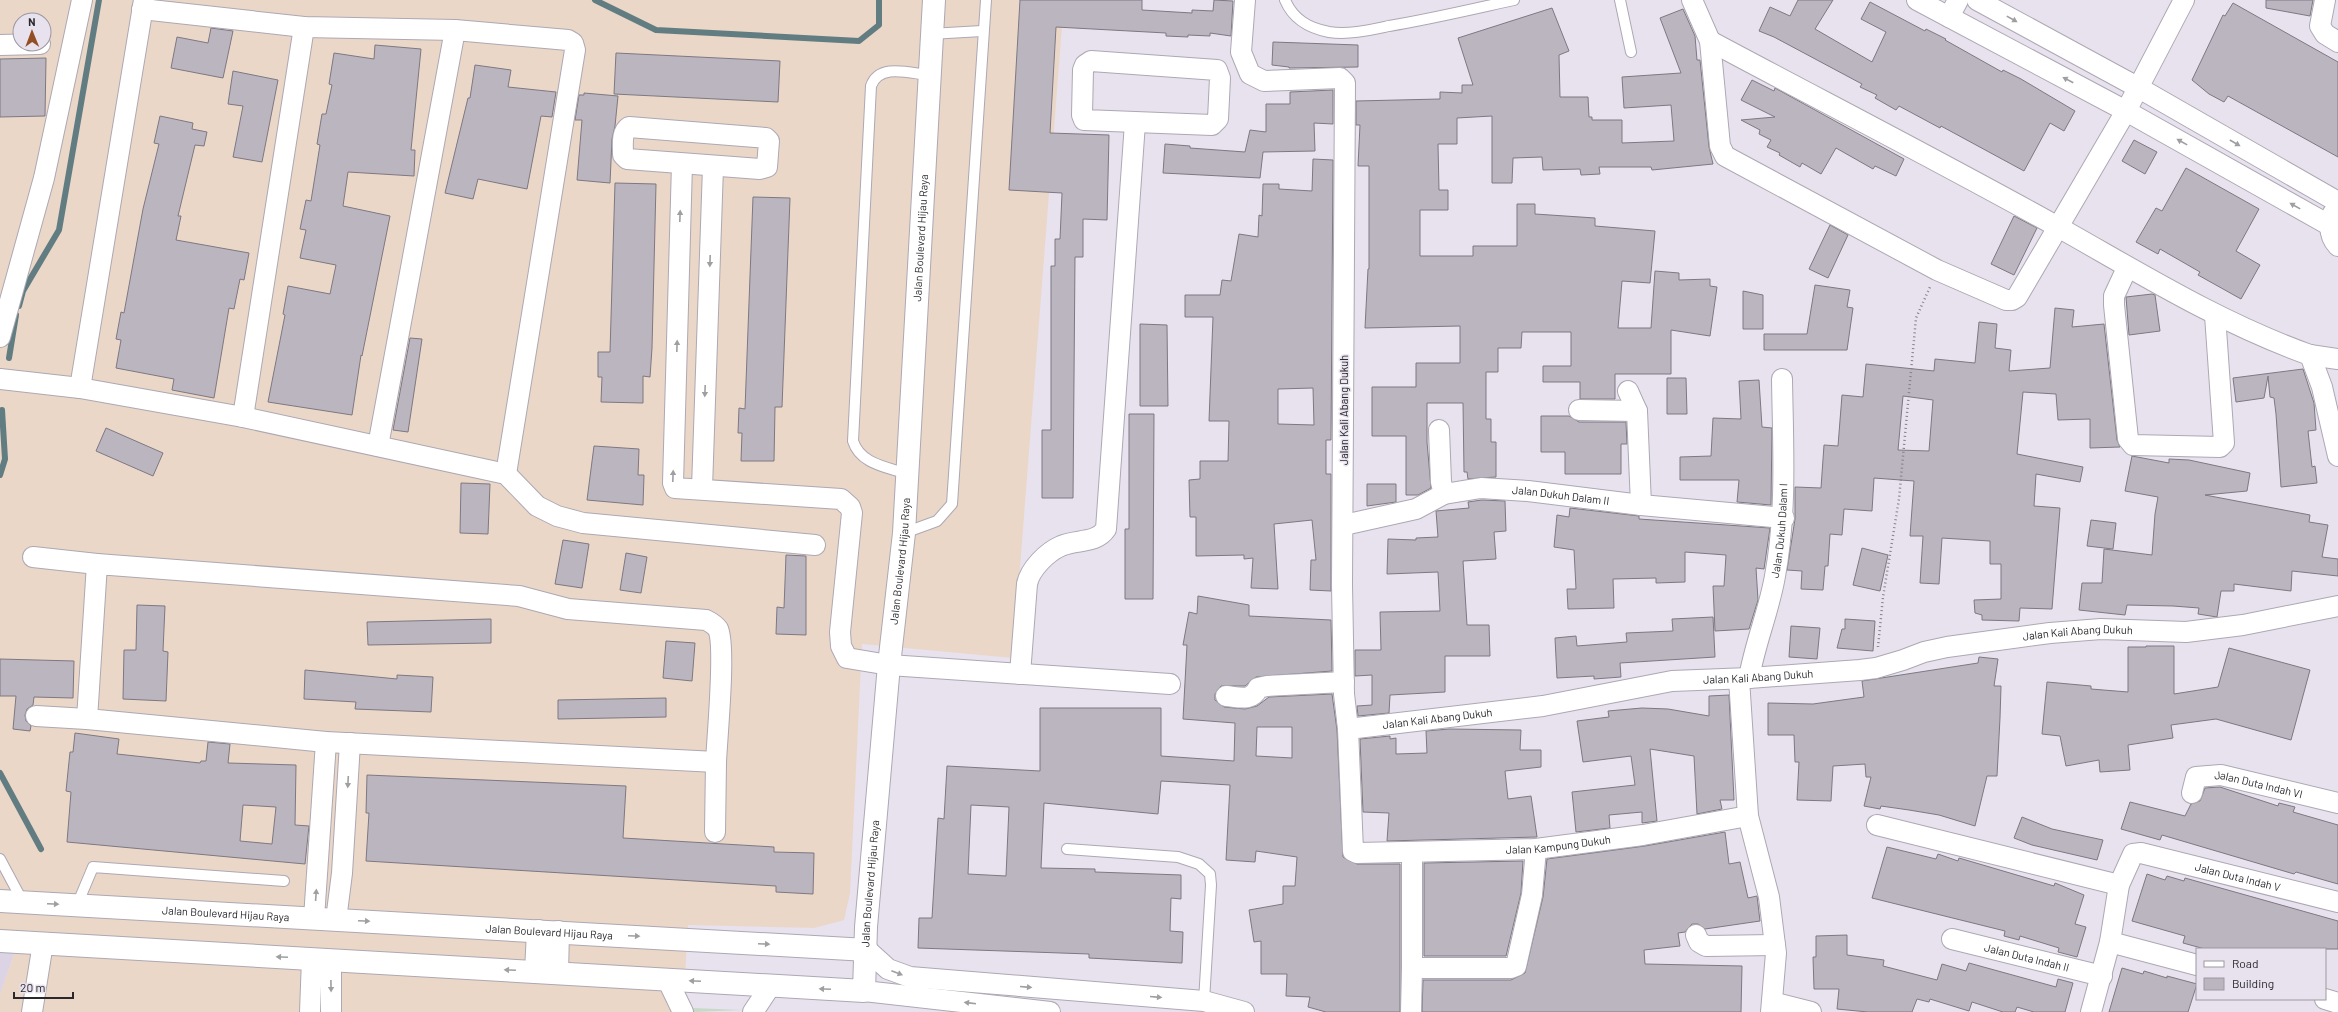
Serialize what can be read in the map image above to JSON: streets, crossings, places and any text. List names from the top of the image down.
{
  "streets": {
    "street": [
      "Jalan Boulevard Hijau Raya",
      "Jalan Kali Abang Dukuh",
      "Jalan Dukuh Dalam II",
      "Jalan Dukuh Dalam I",
      "Jalan Duta Indah VI",
      "Jalan Kampung Dukuh",
      "Jalan Duta Indah V",
      "Jalan Duta Indah II"
    ]
  },
  "crossings": [
    ["Jalan Kali Abang Dukuh", "Jalan Dukuh Dalam II"],
    ["Jalan Kali Abang Dukuh", "Jalan Dukuh Dalam I"],
    ["Jalan Kali Abang Dukuh", "Jalan Kampung Dukuh"],
    ["Jalan Dukuh Dalam II", "Jalan Dukuh Dalam I"]
  ],
  "legend": ["Road", "Building"],
  "scale_bar": "20 m",
  "north": "top"
}
